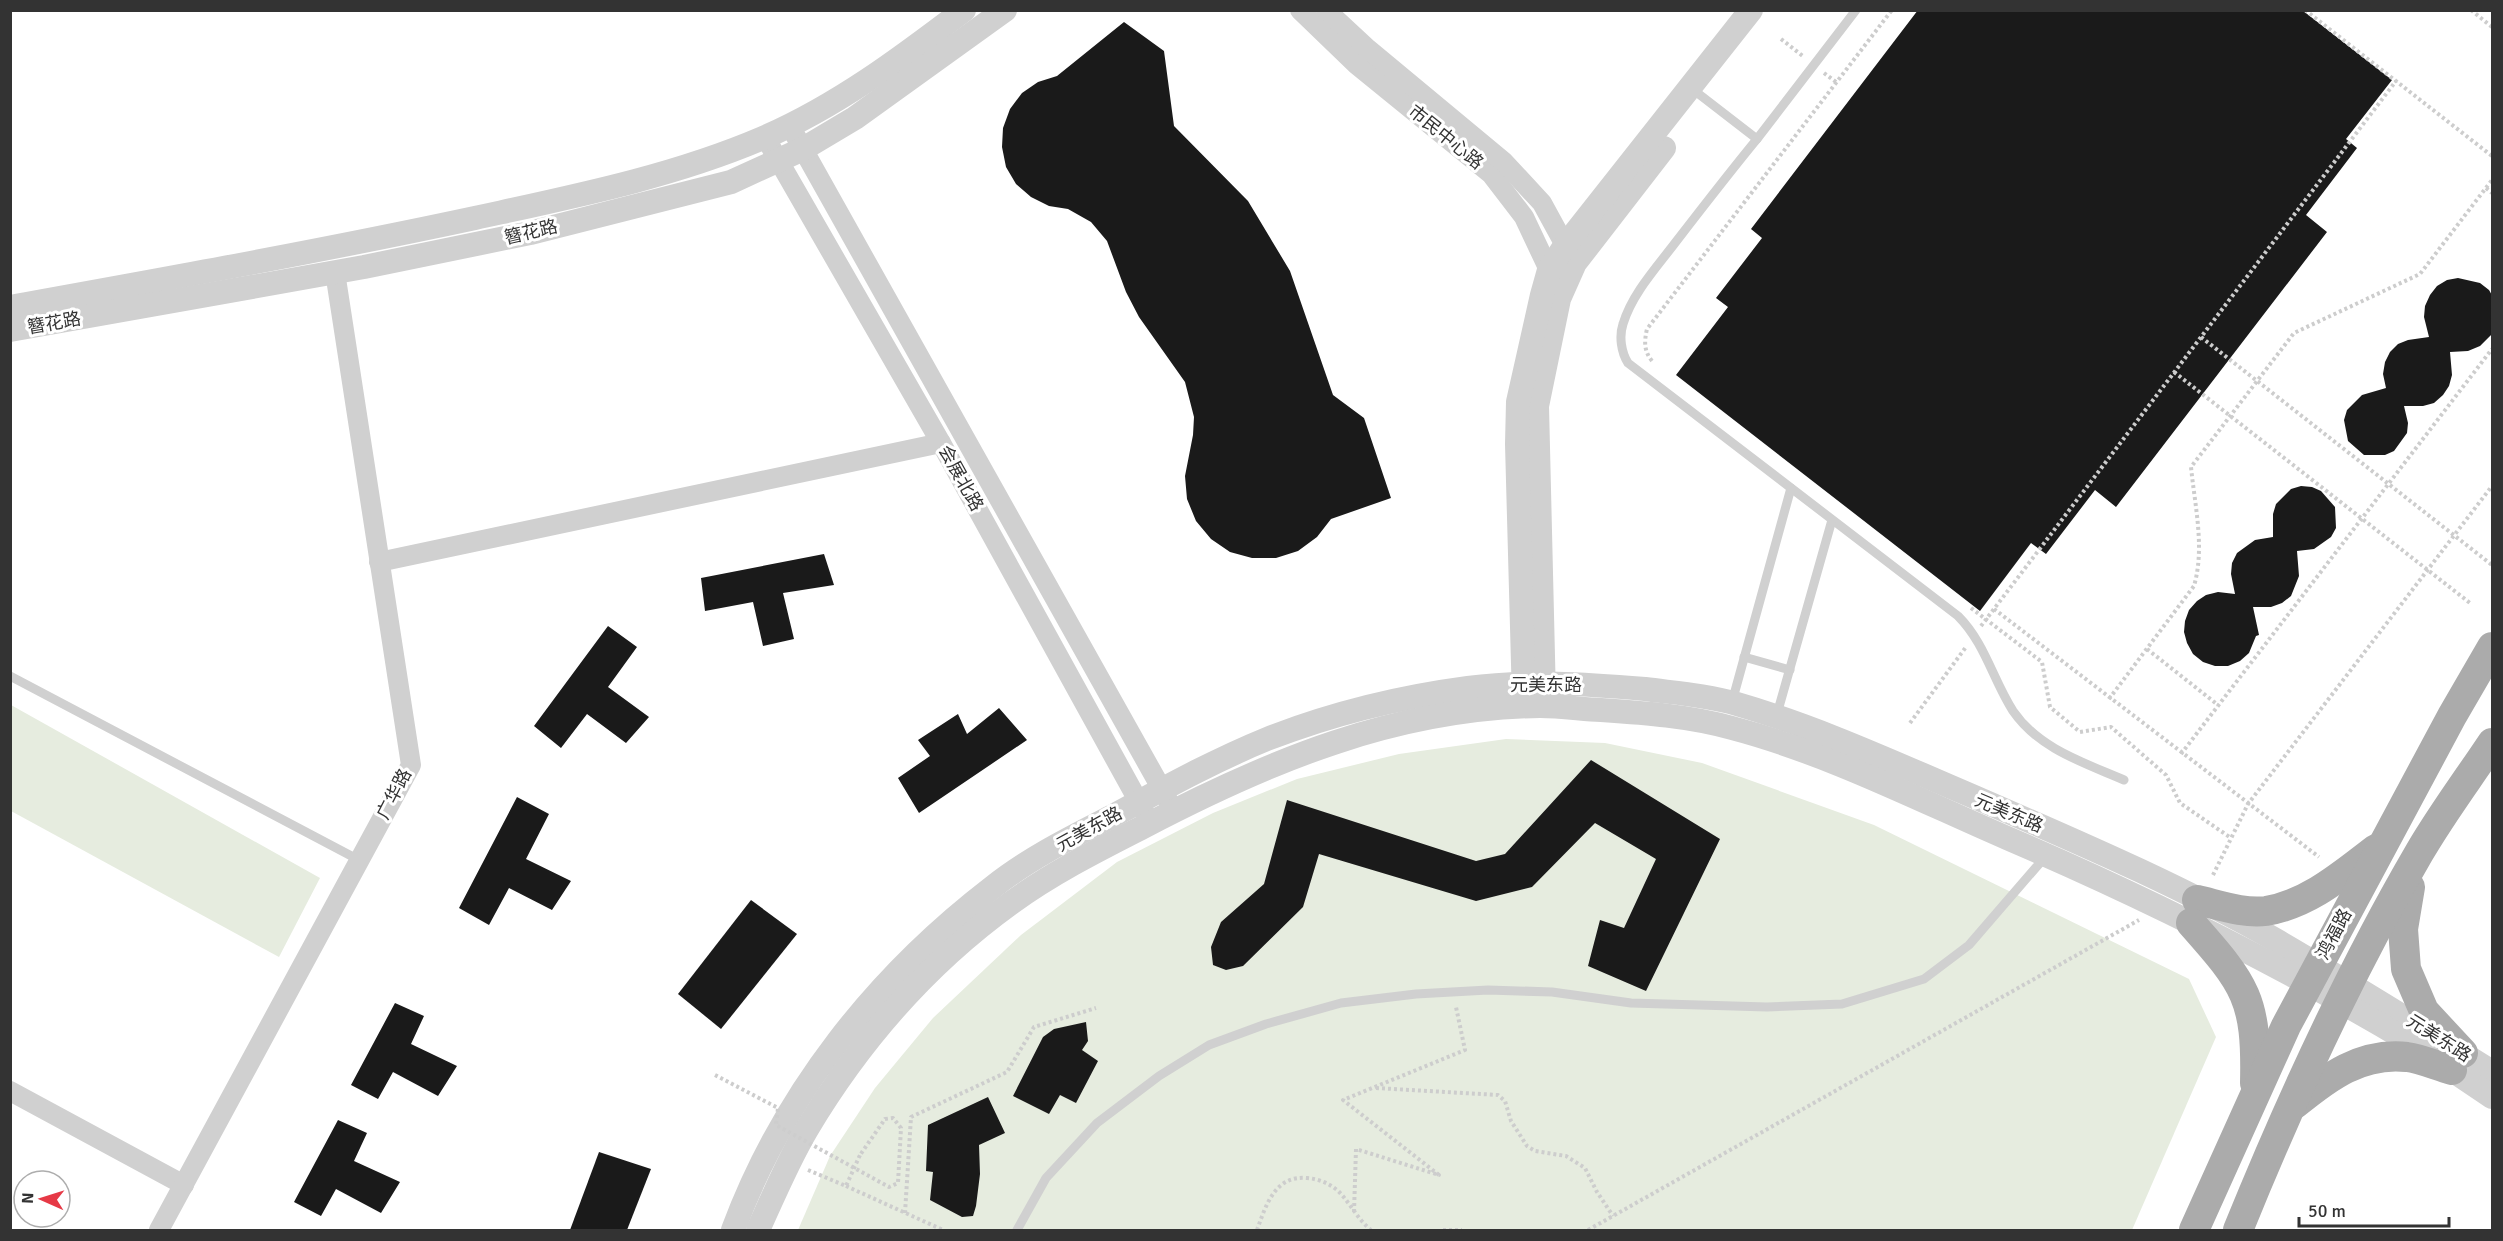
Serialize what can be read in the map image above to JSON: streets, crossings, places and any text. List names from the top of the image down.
{
  "streets": {
    "main road": ["鸿福路"],
    "street": [
      "市民中心路",
      "簪花路",
      "会展北路",
      "元美东路",
      "广华路"
    ]
  },
  "crossings": [
    ["簪花路", "会展北路"],
    ["簪花路", "广华路"],
    ["会展北路", "元美东路"],
    ["元美东路", "鸿福路"]
  ],
  "scale_bar": "50 m",
  "north": "left"
}
